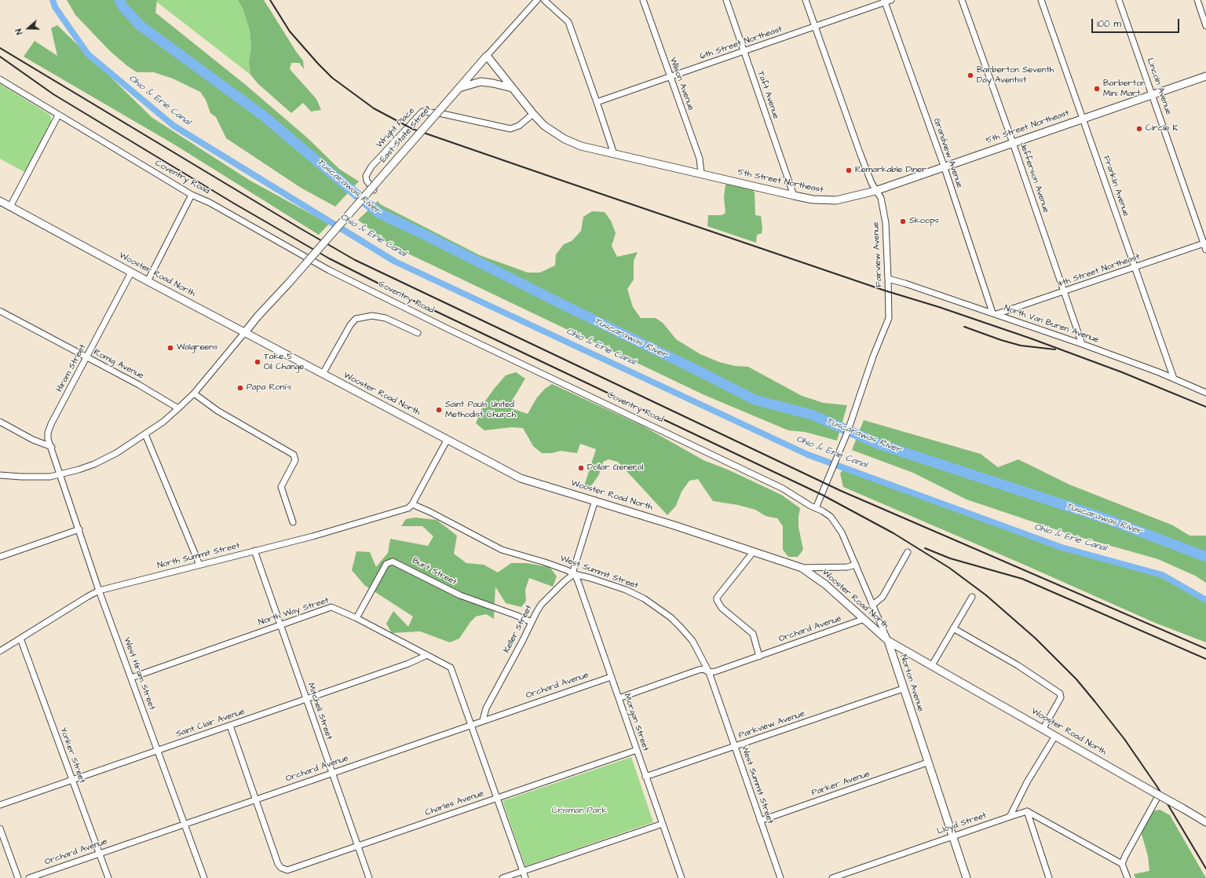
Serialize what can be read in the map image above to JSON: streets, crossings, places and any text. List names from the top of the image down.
{
  "streets": {
    "main road": [
      "5th Street Northeast",
      "East State Street",
      "Wooster Road North",
      "Norton Avenue"
    ],
    "street": [
      "6th Street Northeast",
      "Wilson Avenue",
      "Lincoln Avenue",
      "Taft Avenue",
      "Wright Place",
      "Grandview Avenue",
      "Coventry Road",
      "Jefferson Avenue",
      "Franklin Avenue",
      "Fairview Avenue",
      "4th Street Northeast",
      "North Van Buren Avenue",
      "Romig Avenue",
      "Hiram Street",
      "North Summit Street",
      "Burt Street",
      "West Summit Street",
      "North Way Street",
      "Keller Street",
      "Orchard Avenue",
      "West Hiram Street",
      "Mitchell Street",
      "Morgan Street",
      "Saint Clair Avenue",
      "Parkview Avenue",
      "Yonker Street",
      "Parker Avenue",
      "Charles Avenue",
      "Lloyd Street"
    ]
  },
  "crossings": [
    ["6th Street Northeast", "Wilson Avenue"],
    ["6th Street Northeast", "Taft Avenue"],
    ["6th Street Northeast", "Grandview Avenue"],
    ["6th Street Northeast", "Fairview Avenue"],
    ["Wilson Avenue", "5th Street Northeast"],
    ["Lincoln Avenue", "5th Street Northeast"],
    ["Lincoln Avenue", "4th Street Northeast"],
    ["Taft Avenue", "5th Street Northeast"],
    ["5th Street Northeast", "Wright Place"],
    ["5th Street Northeast", "East State Street"],
    ["5th Street Northeast", "Grandview Avenue"],
    ["5th Street Northeast", "Jefferson Avenue"],
    ["5th Street Northeast", "Franklin Avenue"],
    ["5th Street Northeast", "Fairview Avenue"],
    ["East State Street", "Wooster Road North"],
    ["Grandview Avenue", "4th Street Northeast"],
    ["Grandview Avenue", "North Van Buren Avenue"],
    ["Coventry Road", "Fairview Avenue"],
    ["Coventry Road", "Norton Avenue"],
    ["Jefferson Avenue", "4th Street Northeast"],
    ["Jefferson Avenue", "North Van Buren Avenue"],
    ["Franklin Avenue", "4th Street Northeast"],
    ["Franklin Avenue", "North Van Buren Avenue"],
    ["Fairview Avenue", "North Van Buren Avenue"],
    ["Fairview Avenue", "Norton Avenue"],
    ["4th Street Northeast", "North Van Buren Avenue"],
    ["Wooster Road North", "Hiram Street"],
    ["Wooster Road North", "Orchard Avenue"],
    ["Wooster Road North", "Norton Avenue"],
    ["Romig Avenue", "Hiram Street"],
    ["Hiram Street", "West Hiram Street"],
    ["North Summit Street", "West Summit Street"],
    ["North Summit Street", "West Hiram Street"],
    ["North Summit Street", "Mitchell Street"],
    ["North Summit Street", "Yonker Street"],
    ["Burt Street", "North Way Street"],
    ["Burt Street", "Keller Street"],
    ["West Summit Street", "Keller Street"],
    ["West Summit Street", "Orchard Avenue"],
    ["West Summit Street", "Morgan Street"],
    ["West Summit Street", "Parkview Avenue"],
    ["West Summit Street", "Parker Avenue"],
    ["North Way Street", "Orchard Avenue"],
    ["North Way Street", "West Hiram Street"],
    ["North Way Street", "Mitchell Street"],
    ["North Way Street", "Saint Clair Avenue"],
    ["North Way Street", "Charles Avenue"],
    ["Keller Street", "Orchard Avenue"],
    ["Keller Street", "Morgan Street"],
    ["Orchard Avenue", "West Hiram Street"],
    ["Orchard Avenue", "Mitchell Street"],
    ["Orchard Avenue", "Morgan Street"],
    ["Orchard Avenue", "Yonker Street"],
    ["Orchard Avenue", "Charles Avenue"],
    ["West Hiram Street", "Saint Clair Avenue"],
    ["Norton Avenue", "Parkview Avenue"],
    ["Norton Avenue", "Parker Avenue"],
    ["Norton Avenue", "Lloyd Street"],
    ["Mitchell Street", "Saint Clair Avenue"],
    ["Mitchell Street", "Charles Avenue"],
    ["Morgan Street", "Parkview Avenue"],
    ["Morgan Street", "Charles Avenue"],
    ["Saint Clair Avenue", "Yonker Street"]
  ],
  "water": ["Ohio & Erie Canal", "Tuscarawas River"],
  "parks": ["Crisman Park"],
  "places": [
    "Barberton Seventh Day Aventist",
    "Barberton Mini Mart",
    "Circle K",
    "Remarkable Diner",
    "Skoops",
    "Walgreens",
    "Take 5 Oil Change",
    "Papa Roni's",
    "Saint Pauls United Methodist Church",
    "Dollar General"
  ],
  "scale_bar": "100 m",
  "north": "left"
}
